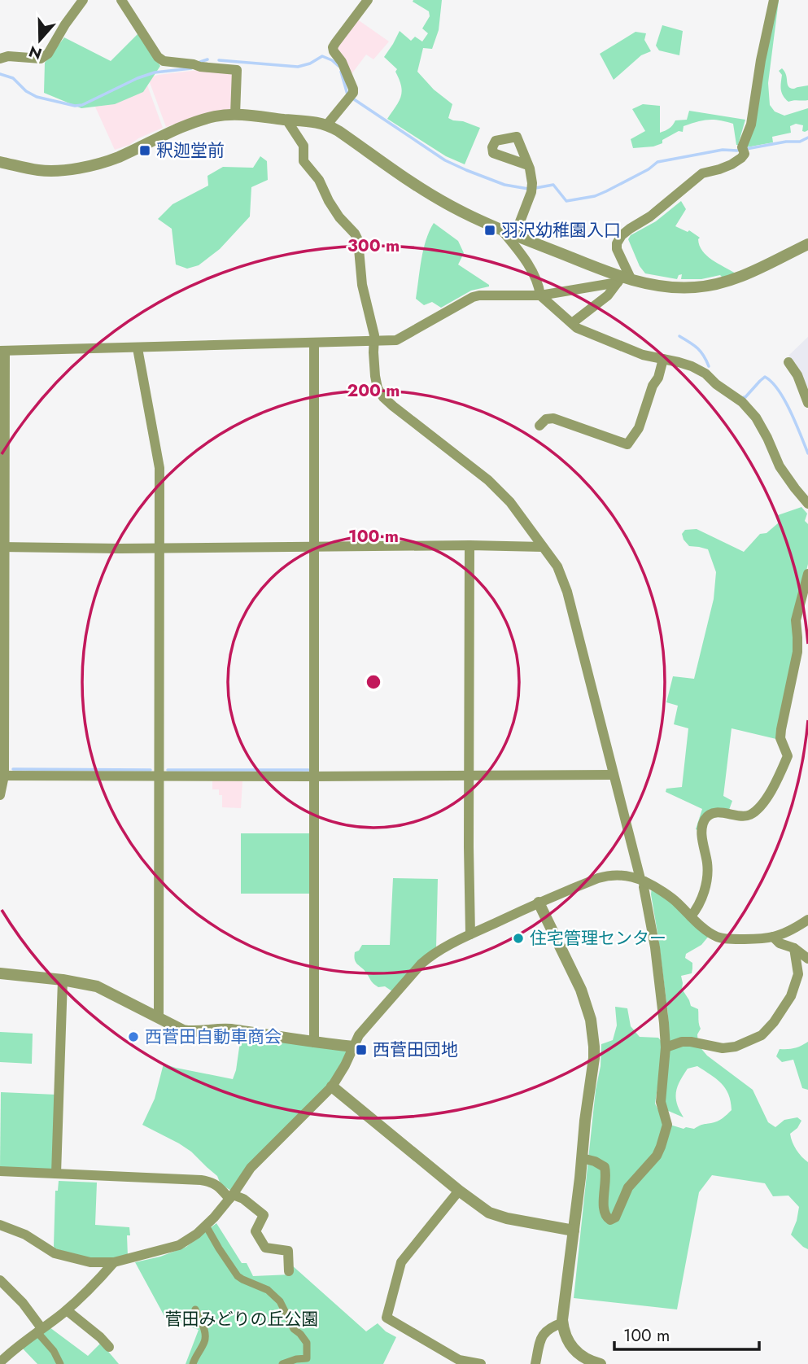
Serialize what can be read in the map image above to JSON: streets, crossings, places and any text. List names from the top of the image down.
{
  "parks": ["菅田みどりの丘公園"],
  "places": {
    "transit": ["釈迦堂前", "羽沢幼稚園入口", "西菅田団地"],
    "other": ["住宅管理センター", "西菅田自動車商会"]
  },
  "scale_bar": "100 m",
  "north": "bottom",
  "rings": ["300 m", "200 m", "100 m"]
}
